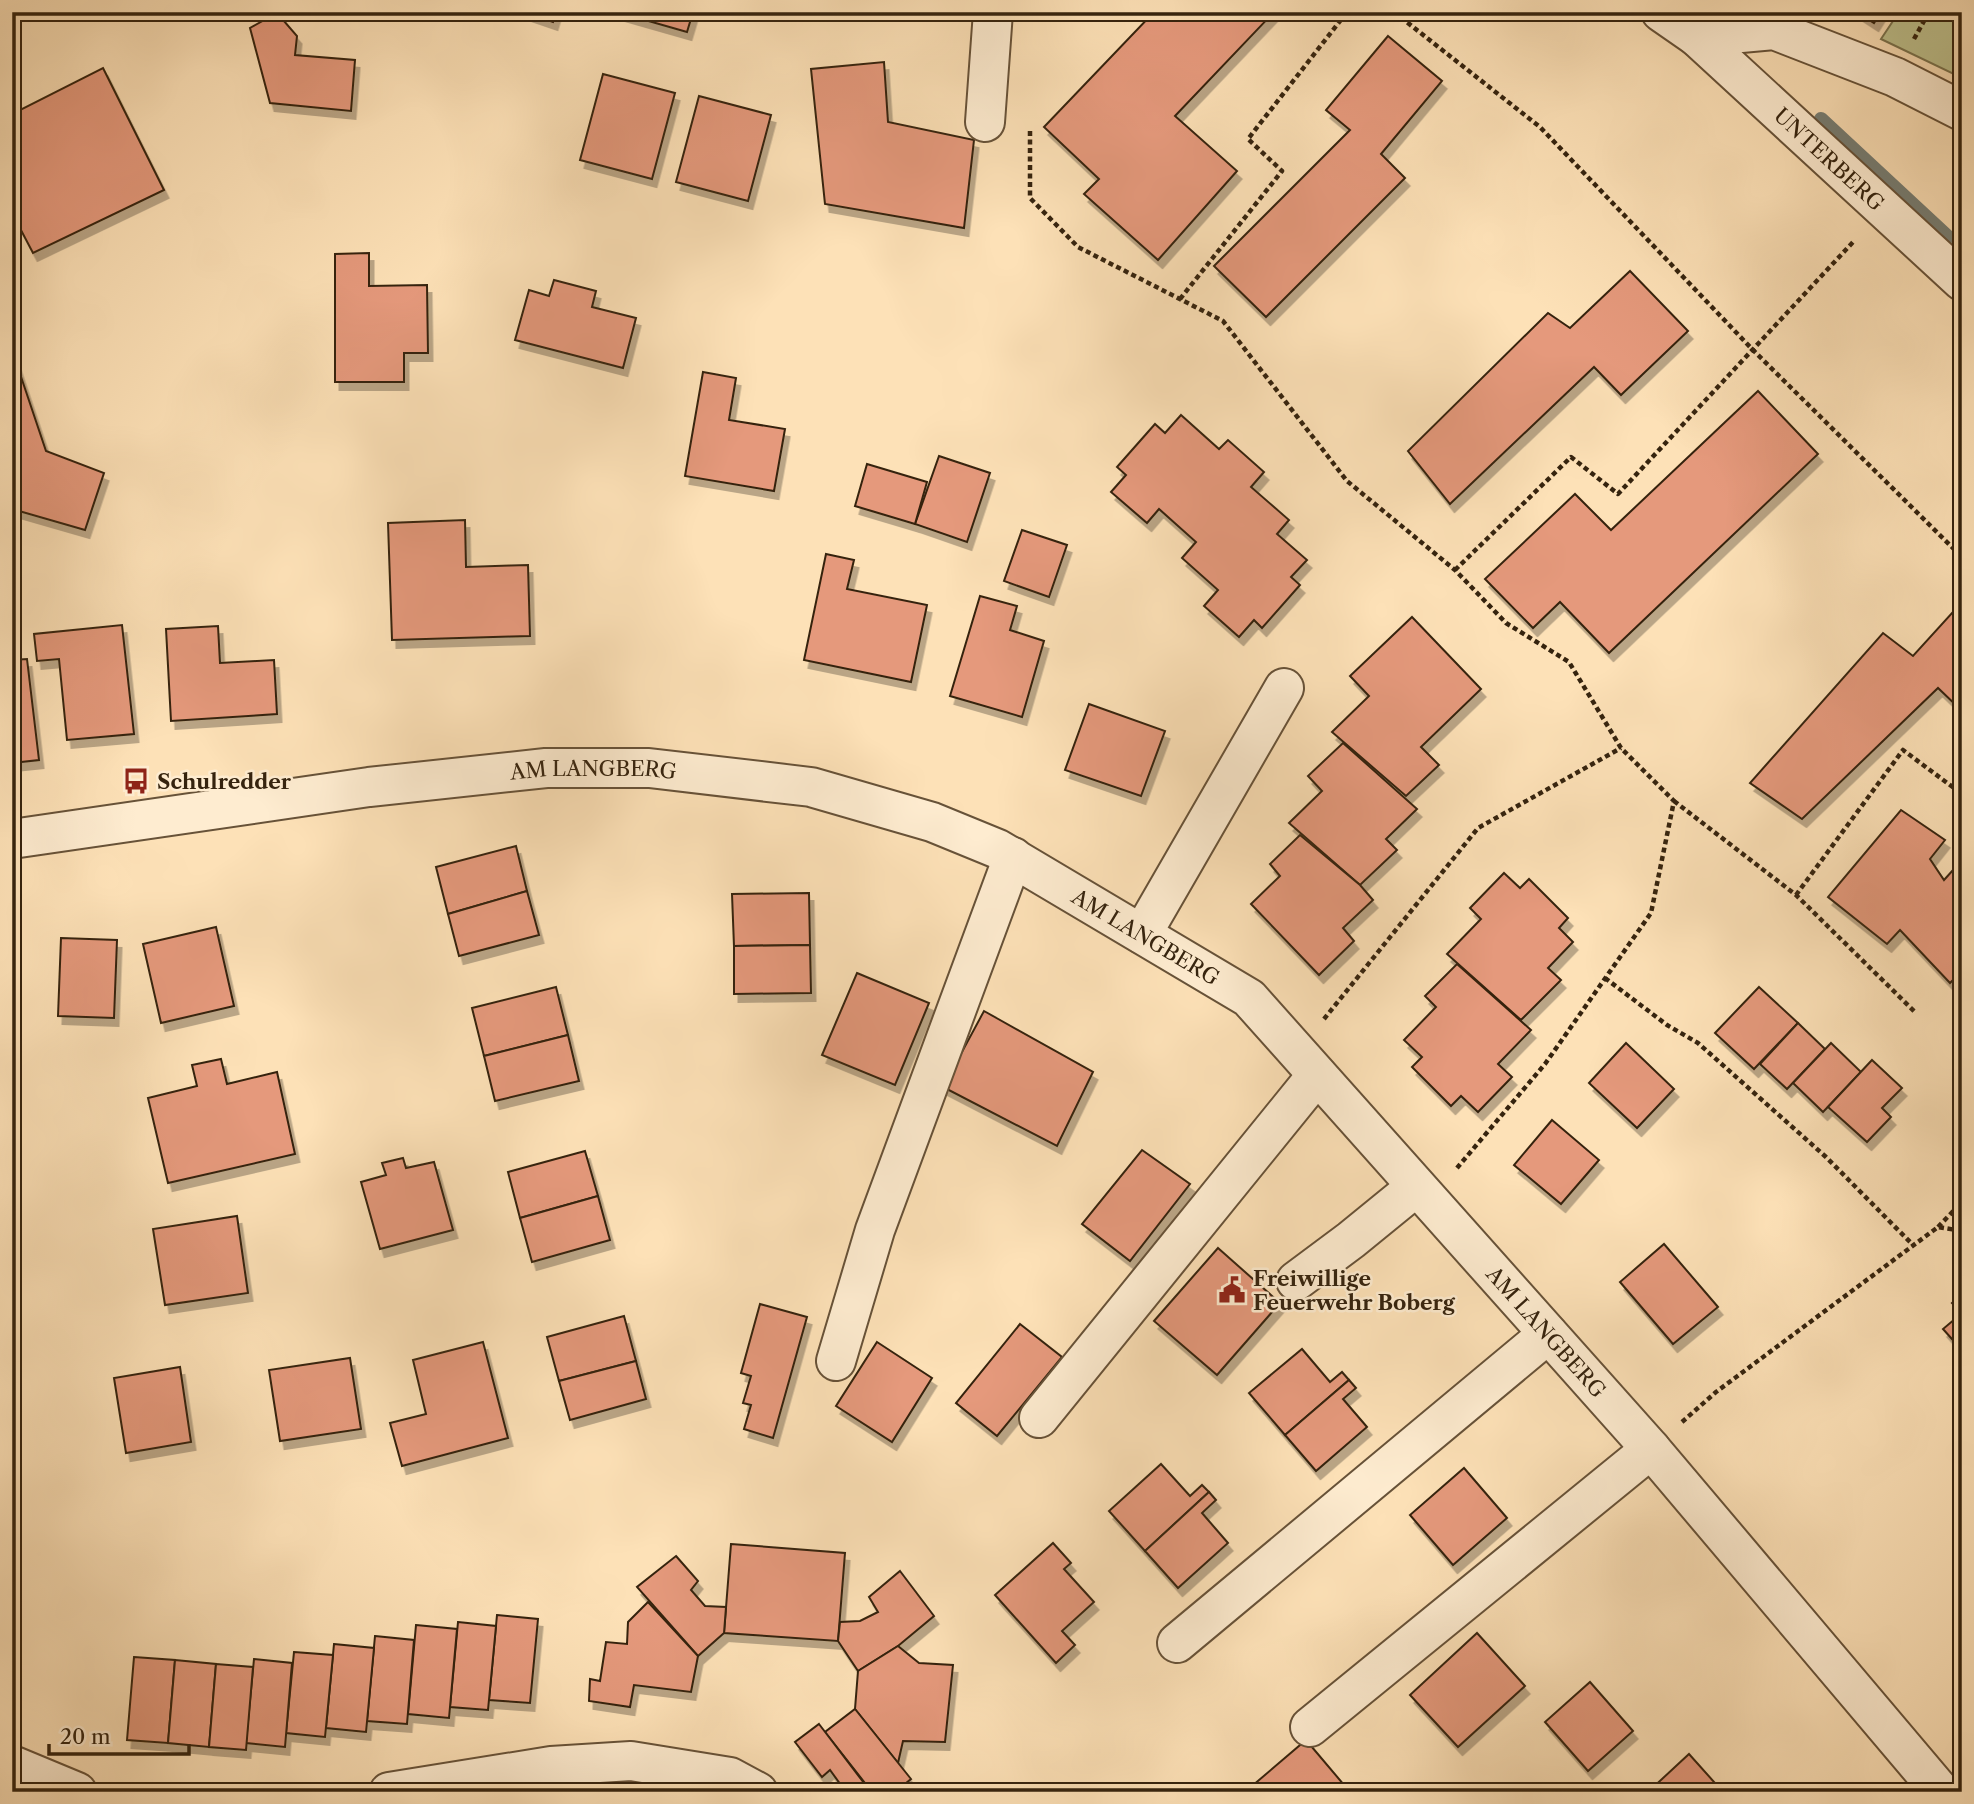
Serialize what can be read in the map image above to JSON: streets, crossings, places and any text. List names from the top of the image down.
{
  "streets": {
    "street": ["UNTERBERG", "AM LANGBERG"]
  },
  "places": {
    "bus stop": ["Schulredder"],
    "public building": ["Freiwillige Feuerwehr Boberg"]
  },
  "scale_bar": "20 m"
}
